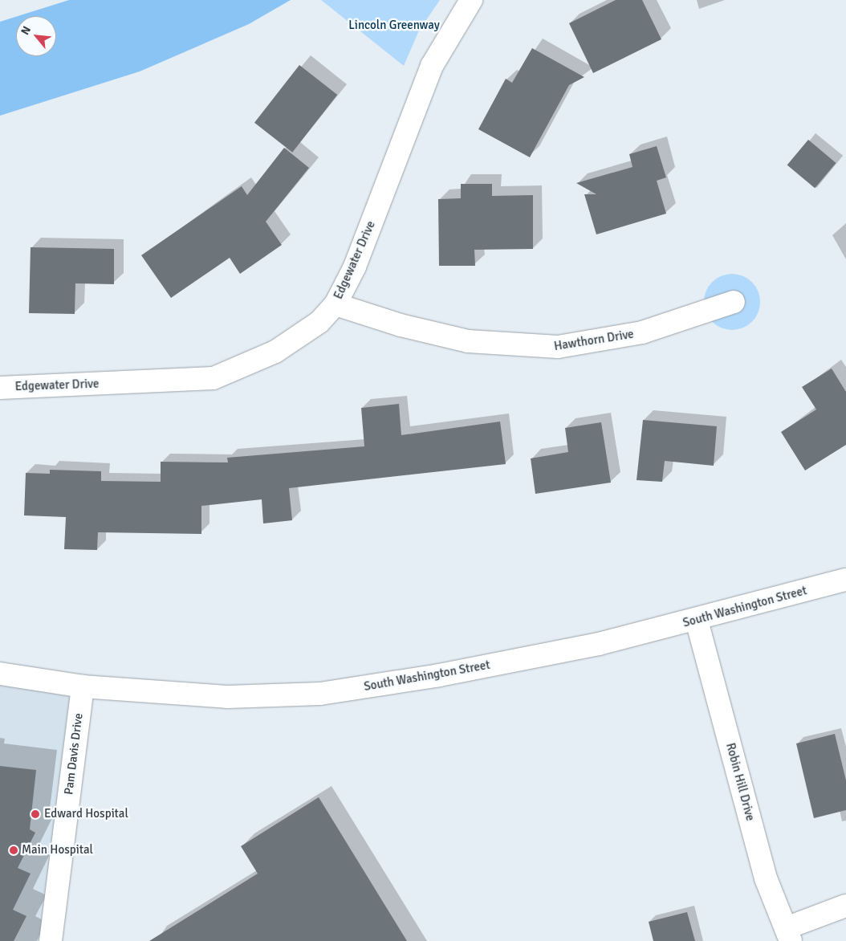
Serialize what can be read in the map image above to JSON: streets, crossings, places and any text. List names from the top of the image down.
{
  "streets": {
    "street": [
      "Edgewater Drive",
      "Hawthorn Drive",
      "South Washington Street",
      "Pam Davis Drive",
      "Robin Hill Drive"
    ]
  },
  "crossings": [
    ["Edgewater Drive", "Hawthorn Drive"],
    ["South Washington Street", "Pam Davis Drive"],
    ["South Washington Street", "Robin Hill Drive"]
  ],
  "parks": ["Lincoln Greenway"],
  "places": ["Edward Hospital", "Main Hospital"],
  "north": "top left"
}
